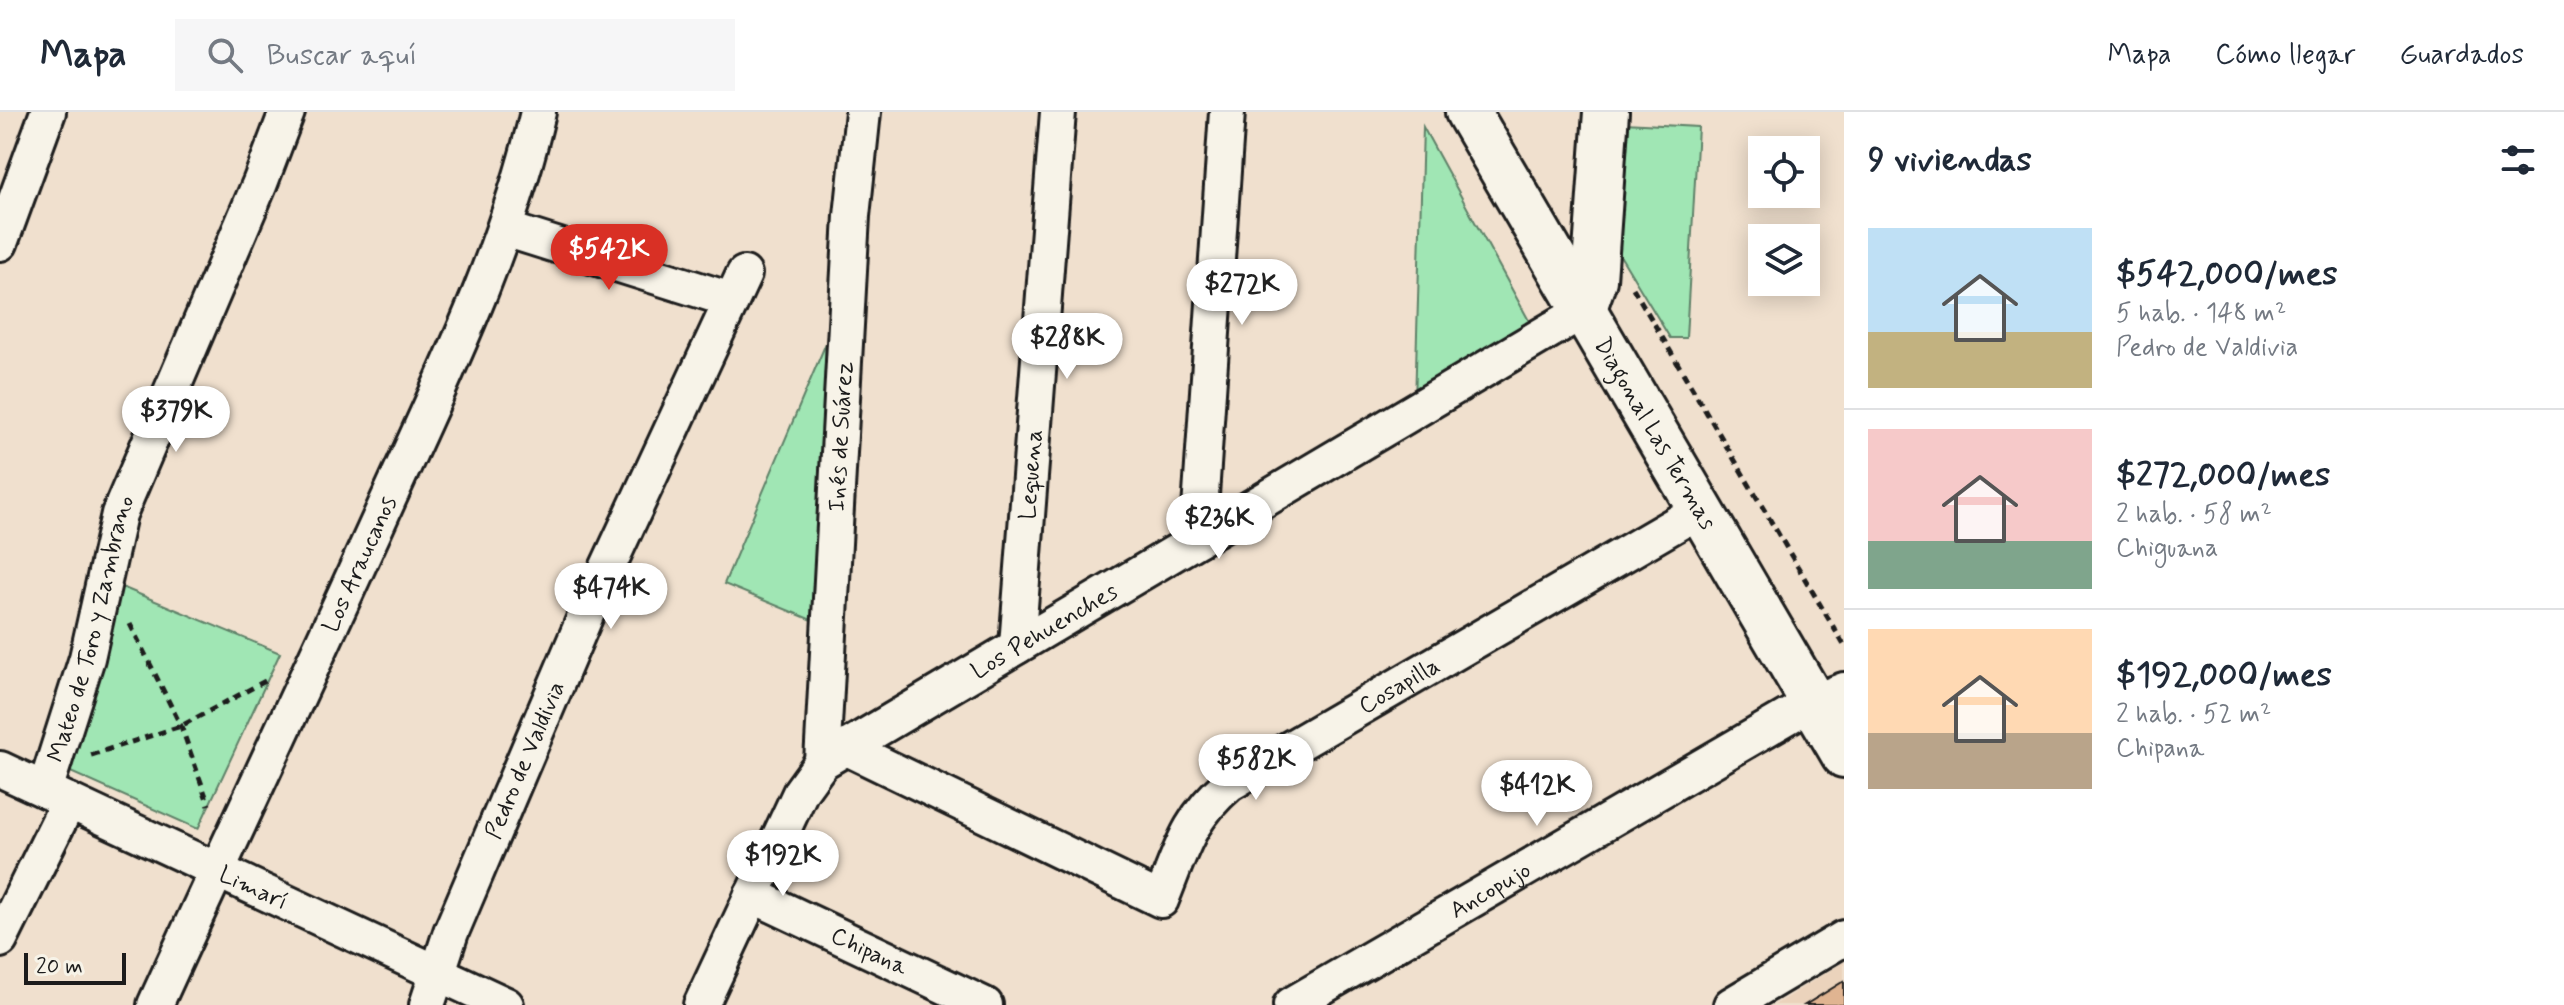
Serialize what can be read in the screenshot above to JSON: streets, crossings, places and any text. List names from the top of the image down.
{
  "streets": {
    "main road": ["Diagonal Las Termas"],
    "street": [
      "Inés de Suárez",
      "Lequena",
      "Los Araucanos",
      "Mateo de Toro y Zambrano",
      "Los Pehuenches",
      "Cosapilla",
      "Pedro de Valdivia",
      "Limarí",
      "Ancopujo",
      "Chipana"
    ]
  },
  "crossings": [
    ["Diagonal Las Termas", "Los Pehuenches"],
    ["Diagonal Las Termas", "Cosapilla"],
    ["Diagonal Las Termas", "Ancopujo"],
    ["Inés de Suárez", "Los Pehuenches"],
    ["Inés de Suárez", "Cosapilla"],
    ["Lequena", "Los Pehuenches"],
    ["Los Araucanos", "Pedro de Valdivia"],
    ["Los Araucanos", "Limarí"],
    ["Mateo de Toro y Zambrano", "Limarí"],
    ["Los Pehuenches", "Cosapilla"],
    ["Los Pehuenches", "Chipana"],
    ["Pedro de Valdivia", "Limarí"]
  ],
  "scale_bar": "20 m",
  "page": {
    "header": "Mapa",
    "search": "Buscar aquí",
    "nav": ["Mapa", "Cómo llegar", "Guardados"],
    "heading": "9 viviendas",
    "list": [
      {
        "name": "$542,000/mes",
        "note": "5 hab. · 148 m² · Pedro de Valdivia"
      },
      {
        "name": "$272,000/mes",
        "note": "2 hab. · 58 m² · Chiguana"
      },
      {
        "name": "$192,000/mes",
        "note": "2 hab. · 52 m² · Chipana"
      }
    ],
    "price": [
      "$542K",
      "$272K",
      "$288K",
      "$379K",
      "$236K",
      "$474K",
      "$582K",
      "$412K",
      "$192K"
    ],
    "scale": "20 m"
  }
}
